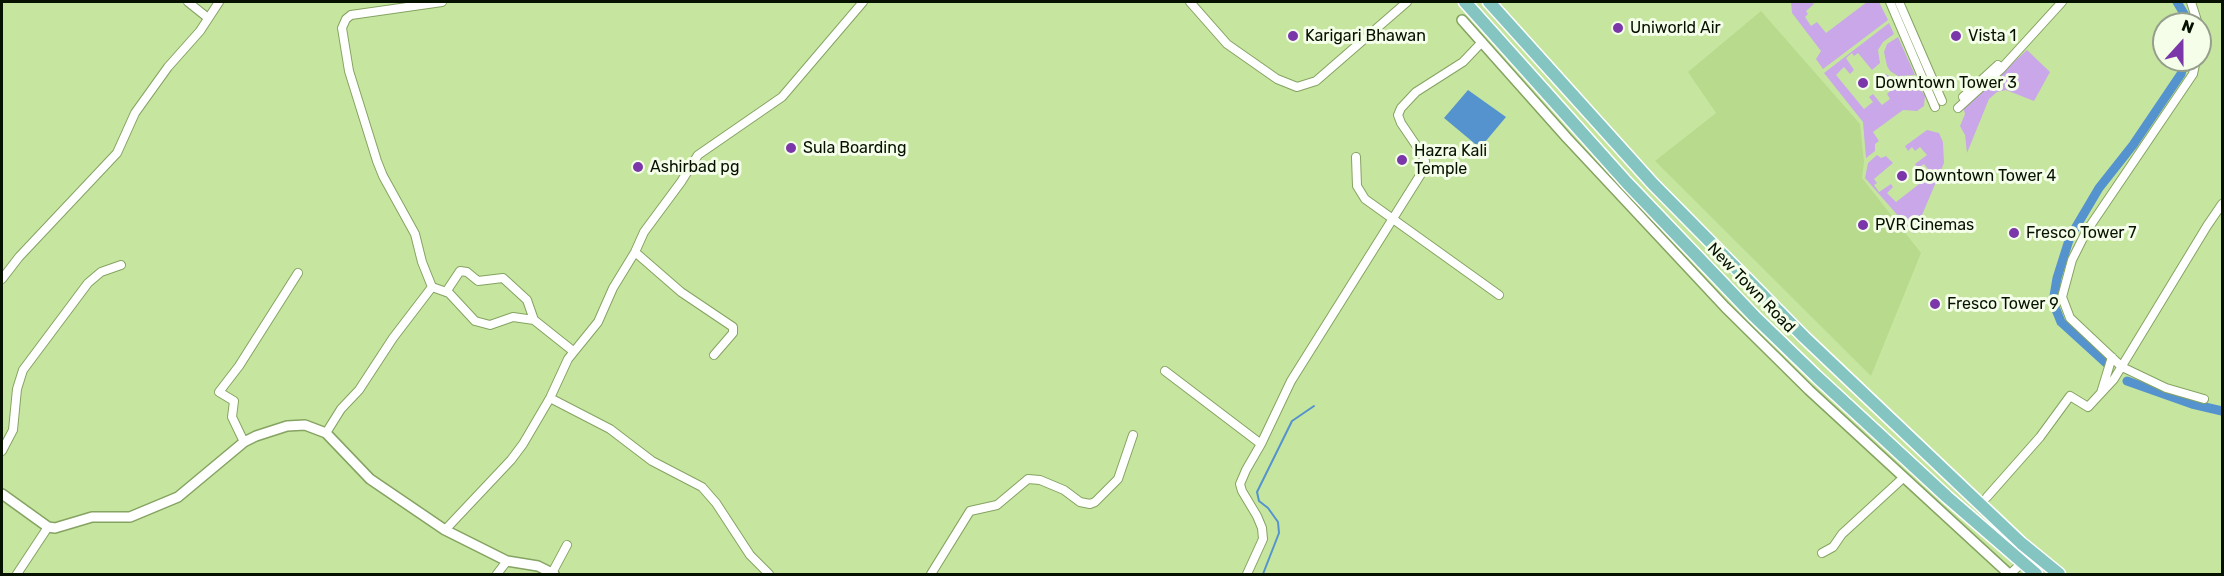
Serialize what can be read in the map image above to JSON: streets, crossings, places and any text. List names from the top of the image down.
{
  "streets": {
    "main road": ["New Town Road"]
  },
  "places": [
    "Uniworld Air",
    "Karigari Bhawan",
    "Vista 1",
    "Downtown Tower 3",
    "Sula Boarding",
    "Hazra Kali Temple",
    "Ashirbad pg",
    "Downtown Tower 4",
    "PVR Cinemas",
    "Fresco Tower 7",
    "Fresco Tower 9"
  ],
  "north": "top"
}
